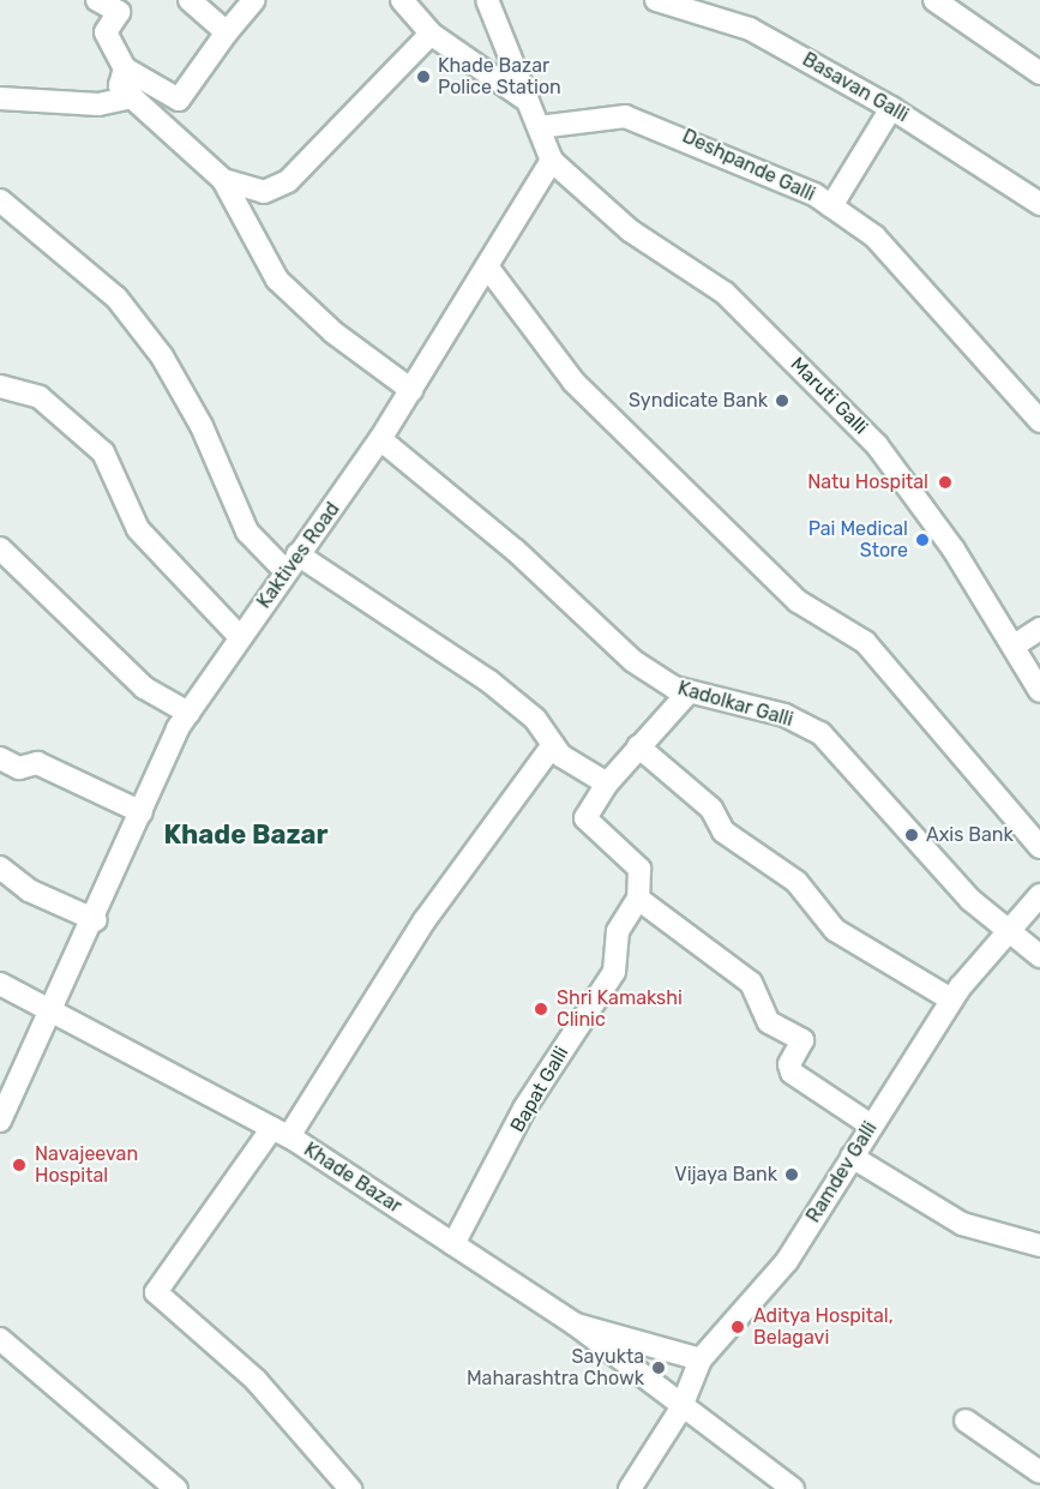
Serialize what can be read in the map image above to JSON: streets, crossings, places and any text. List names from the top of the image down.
{
  "streets": {
    "street": [
      "Basavan Galli",
      "Deshpande Galli",
      "Maruti Galli",
      "Kaktives Road",
      "Kadolkar Galli",
      "Bapat Galli",
      "Ramdev Galli",
      "Khade Bazar"
    ]
  },
  "crossings": [
    ["Maruti Galli", "Kaktives Road"],
    ["Kaktives Road", "Kadolkar Galli"],
    ["Kaktives Road", "Khade Bazar"],
    ["Kadolkar Galli", "Ramdev Galli"],
    ["Bapat Galli", "Khade Bazar"],
    ["Ramdev Galli", "Khade Bazar"]
  ],
  "districts": ["Khade Bazar"],
  "places": [
    "Khade Bazar Police Station",
    "Syndicate Bank",
    "Natu Hospital",
    "Pai Medical Store",
    "Axis Bank",
    "Shri Kamakshi Clinic",
    "Navajeevan Hospital",
    "Vijaya Bank",
    "Aditya Hospital, Belagavi",
    "Sayukta Maharashtra Chowk"
  ]
}
